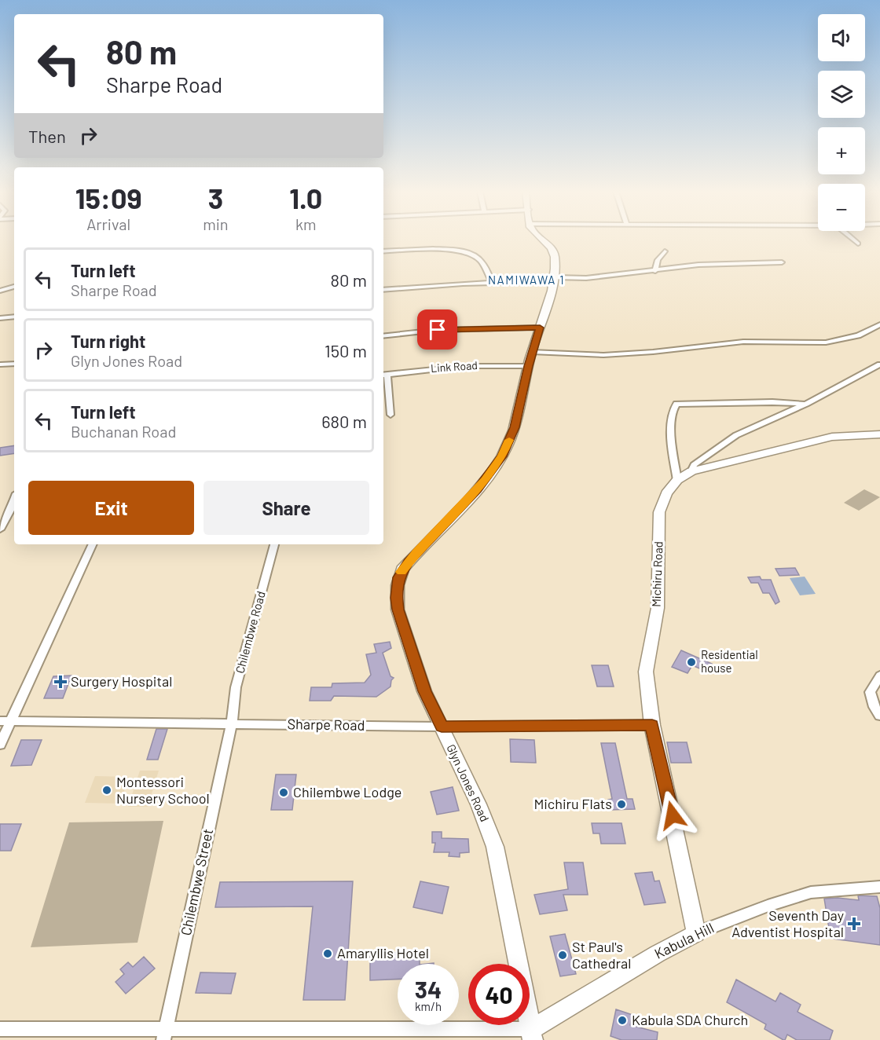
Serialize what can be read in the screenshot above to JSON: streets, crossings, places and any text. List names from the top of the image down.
{
  "streets": {
    "street": [
      "Link Road",
      "Michiru Road",
      "Chilembwe Road",
      "Sharpe Road",
      "Glyn Jones Road",
      "Chilembwe Street",
      "Kabula Hill"
    ]
  },
  "crossings": [
    ["Link Road", "Glyn Jones Road"],
    ["Michiru Road", "Sharpe Road"],
    ["Michiru Road", "Kabula Hill"],
    ["Chilembwe Road", "Sharpe Road"],
    ["Chilembwe Road", "Chilembwe Street"],
    ["Sharpe Road", "Glyn Jones Road"],
    ["Sharpe Road", "Chilembwe Street"],
    ["Glyn Jones Road", "Kabula Hill"]
  ],
  "districts": ["NAMIWAWA 1"],
  "places": {
    "other": [
      "Residential house",
      "Montessori Nursery School",
      "Chilembwe Lodge",
      "Michiru Flats",
      "Amaryllis Hotel",
      "St Paul's Cathedral",
      "Kabula SDA Church"
    ],
    "health": ["Surgery Hospital", "Seventh Day Adventist Hospital"]
  },
  "page": {
    "map_buttons": ["+", "−"],
    "turn": ["80 m", "Sharpe Road"],
    "then": "Then",
    "eta": [
      "15:09",
      "Arrival",
      "3",
      "min",
      "1.0",
      "km"
    ],
    "list": [
      {
        "name": "Turn left",
        "note": "Sharpe Road",
        "value": "80 m"
      },
      {
        "name": "Turn right",
        "note": "Glyn Jones Road",
        "value": "150 m"
      },
      {
        "name": "Turn left",
        "note": "Buchanan Road",
        "value": "680 m"
      }
    ],
    "buttons": ["Exit", "Share"],
    "speed": "34 km/h",
    "limit": "40"
  }
}
